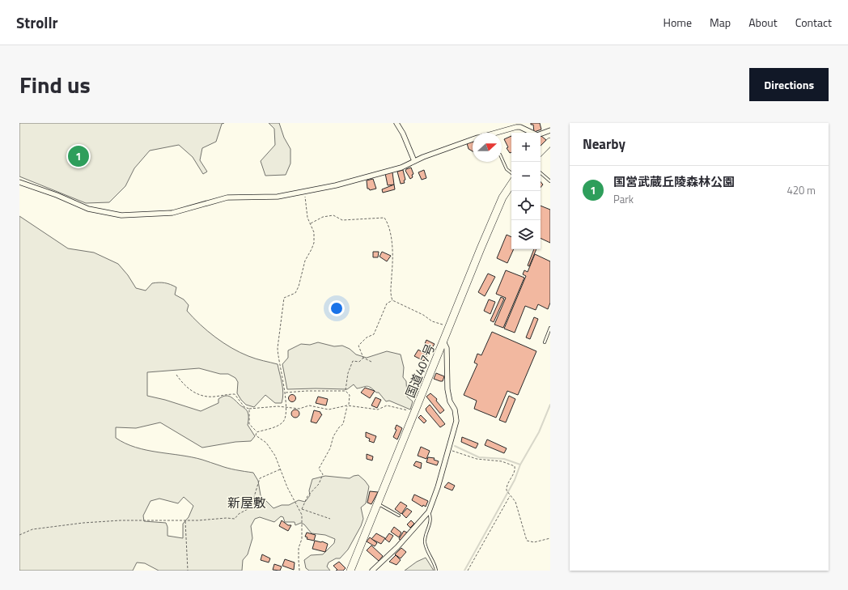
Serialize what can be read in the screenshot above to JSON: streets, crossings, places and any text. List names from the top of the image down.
{
  "streets": {
    "highway": ["国道407号"]
  },
  "districts": ["新屋敷"],
  "north": "right",
  "page": {
    "header": "Strollr",
    "nav": [
      "Home",
      "Map",
      "About",
      "Contact"
    ],
    "title": "Find us",
    "buttons": "Directions",
    "heading": "Nearby",
    "map_buttons": ["+", "−"],
    "pins": "1",
    "list": [
      {
        "mark": "1",
        "name": "国営武蔵丘陵森林公園",
        "note": "Park",
        "value": "420 m"
      }
    ]
  }
}
